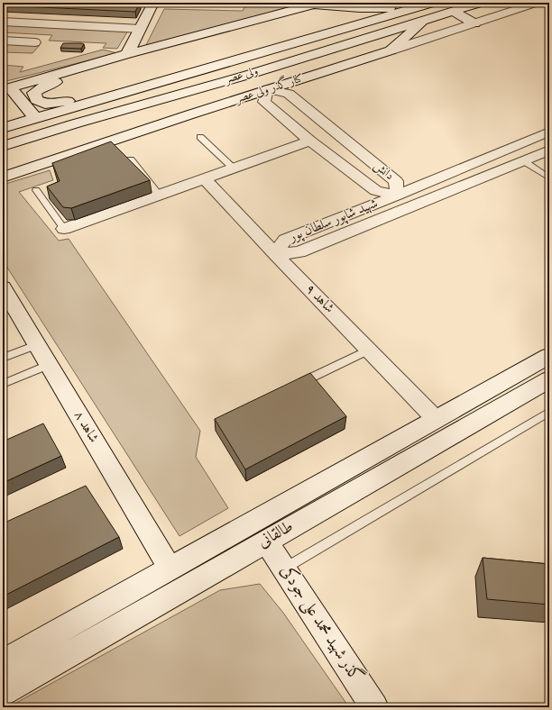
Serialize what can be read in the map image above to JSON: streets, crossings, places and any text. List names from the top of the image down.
{
  "streets": {
    "main road": [
      "ولی عصر",
      "کنار گذر ولی عصر",
      "شاهد ۸",
      "طالقانی",
      "گذر شهید محمد علی جودکی"
    ],
    "street": ["دانش", "شهید شاپور سلطان پور", "شاهد ۹"]
  },
  "crossings": [
    ["کنار گذر ولی عصر", "دانش"],
    ["دانش", "شهید شاپور سلطان پور"],
    ["شهید شاپور سلطان پور", "شاهد ۹"],
    ["شاهد ۹", "طالقانی"],
    ["شاهد ۸", "طالقانی"],
    ["طالقانی", "گذر شهید محمد علی جودکی"]
  ]
}
